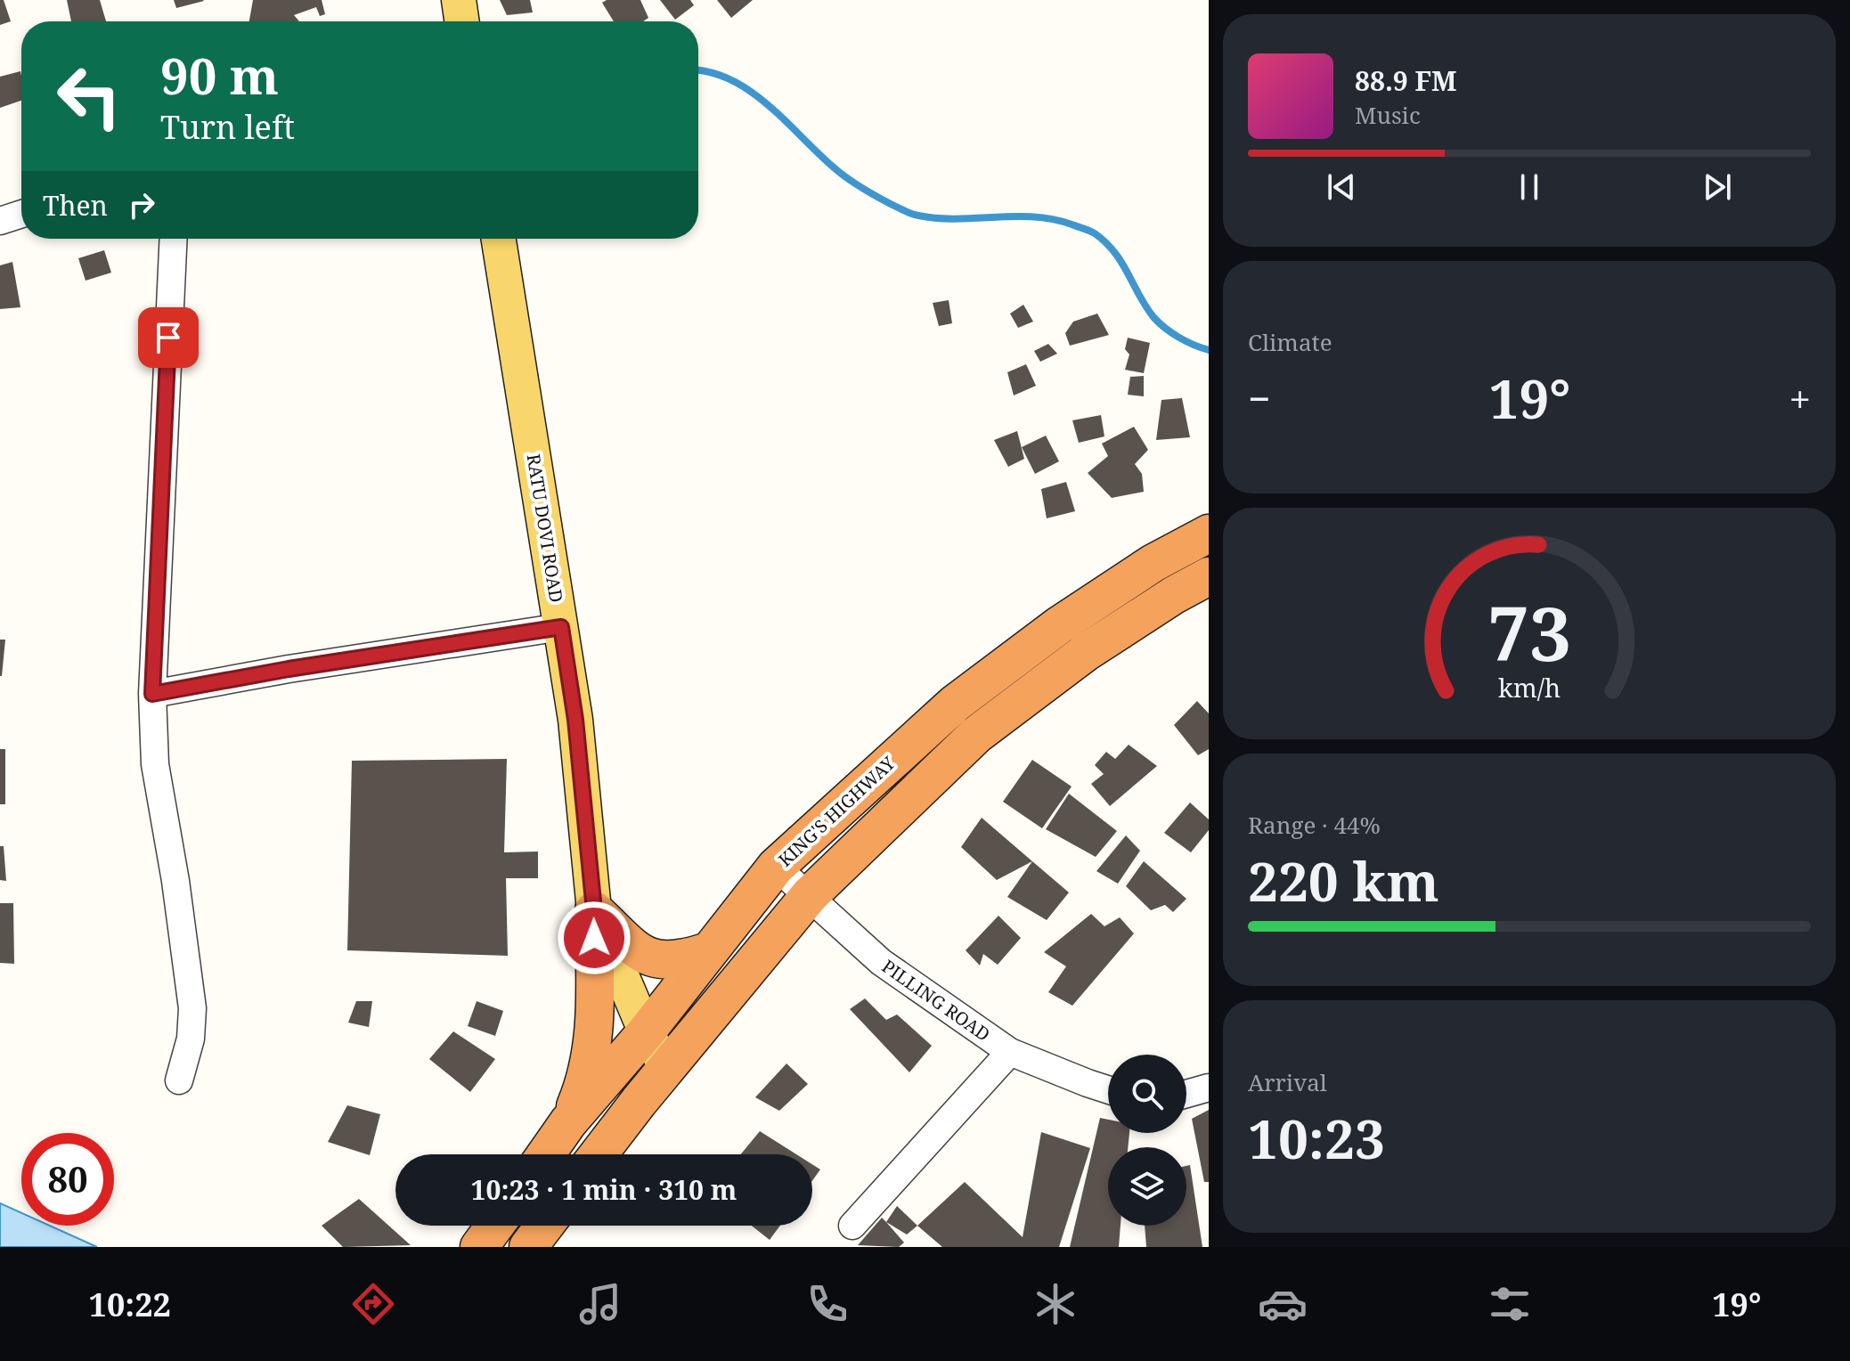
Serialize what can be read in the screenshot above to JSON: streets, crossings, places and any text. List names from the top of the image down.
{
  "streets": {
    "highway": ["KING'S HIGHWAY"],
    "main road": ["RATU DOVI ROAD"],
    "street": ["PILLING ROAD"]
  },
  "crossings": [
    ["RATU DOVI ROAD", "KING'S HIGHWAY"],
    ["KING'S HIGHWAY", "PILLING ROAD"]
  ],
  "page": {
    "turn": ["90 m", "Turn left"],
    "song": ["88.9 FM", "Music"],
    "then": "Then",
    "tile": [
      "Climate",
      ["Range · 44%", "220 km"],
      ["Arrival", "10:23"]
    ],
    "heat": ["−", "19°", "+"],
    "limit": "80",
    "trip": "10:23 · 1 min · 310 m",
    "tabs": ["10:22", "19°"],
    "gauge": ["73", "km/h"]
  }
}
